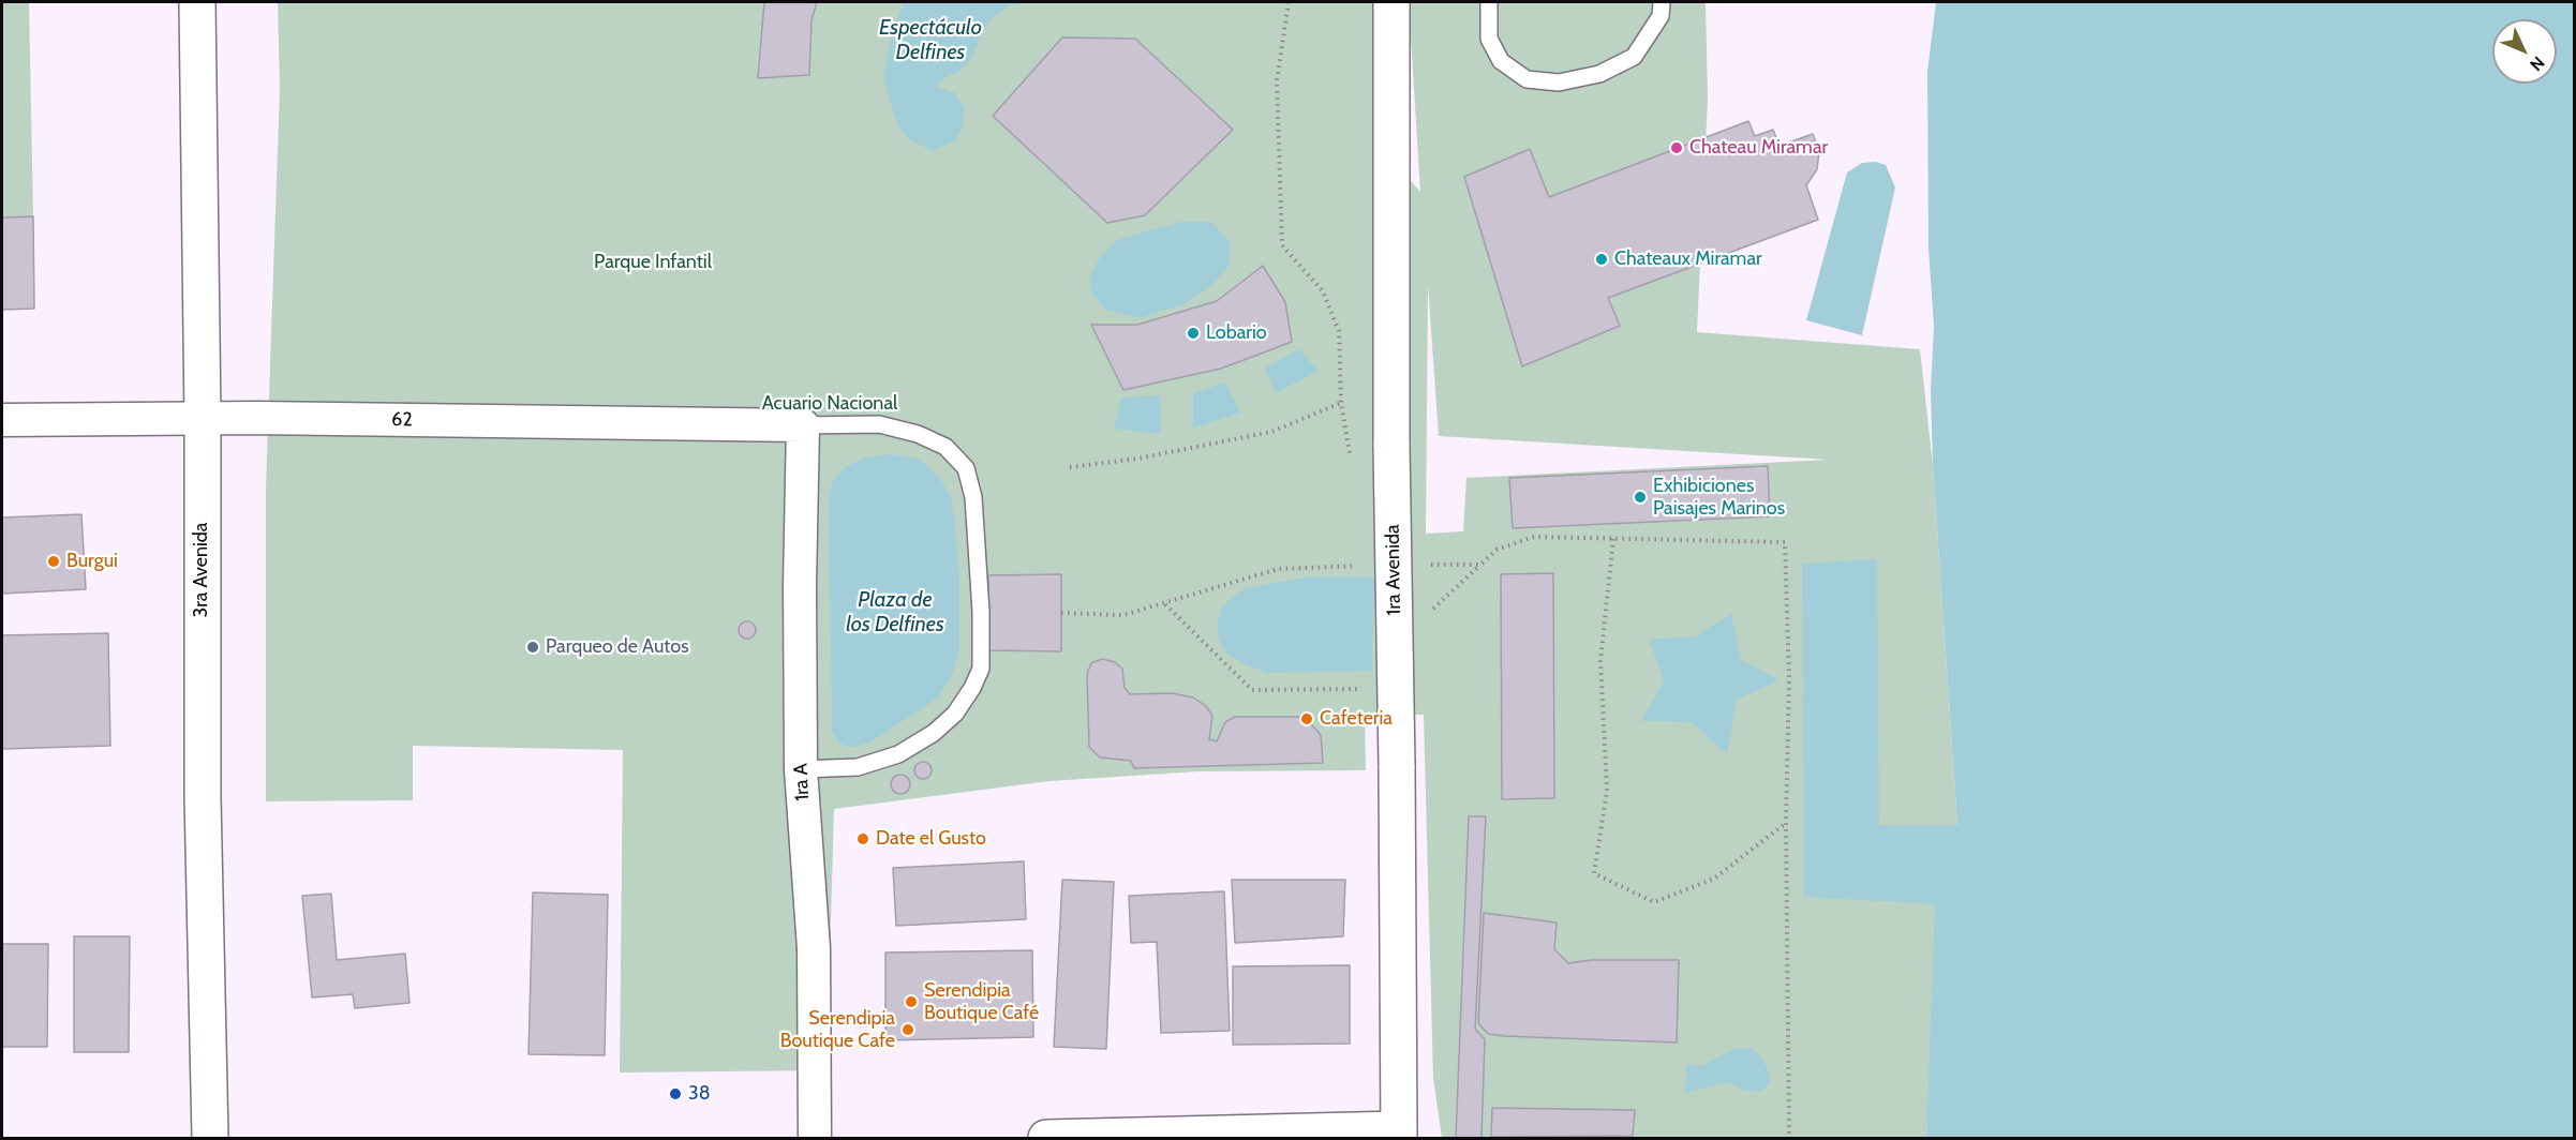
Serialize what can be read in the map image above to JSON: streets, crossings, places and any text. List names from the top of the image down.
{
  "streets": {
    "street": [
      "62",
      "3ra Avenida",
      "1ra Avenida",
      "1ra A"
    ]
  },
  "crossings": [
    ["62", "3ra Avenida"],
    ["62", "1ra A"]
  ],
  "water": ["Espectáculo Delfines", "Plaza de los Delfines"],
  "parks": ["Parque Infantil", "Acuario Nacional"],
  "places": [
    "Chateau Miramar",
    "Chateaux Miramar",
    "Lobario",
    "Exhibiciones Paisajes Marinos",
    "Burgui",
    "Parqueo de Autos",
    "Cafeteria",
    "Date el Gusto",
    "Serendipia Boutique Café",
    "Serendipia Boutique Cafe",
    "38"
  ],
  "north": "bottom right"
}
